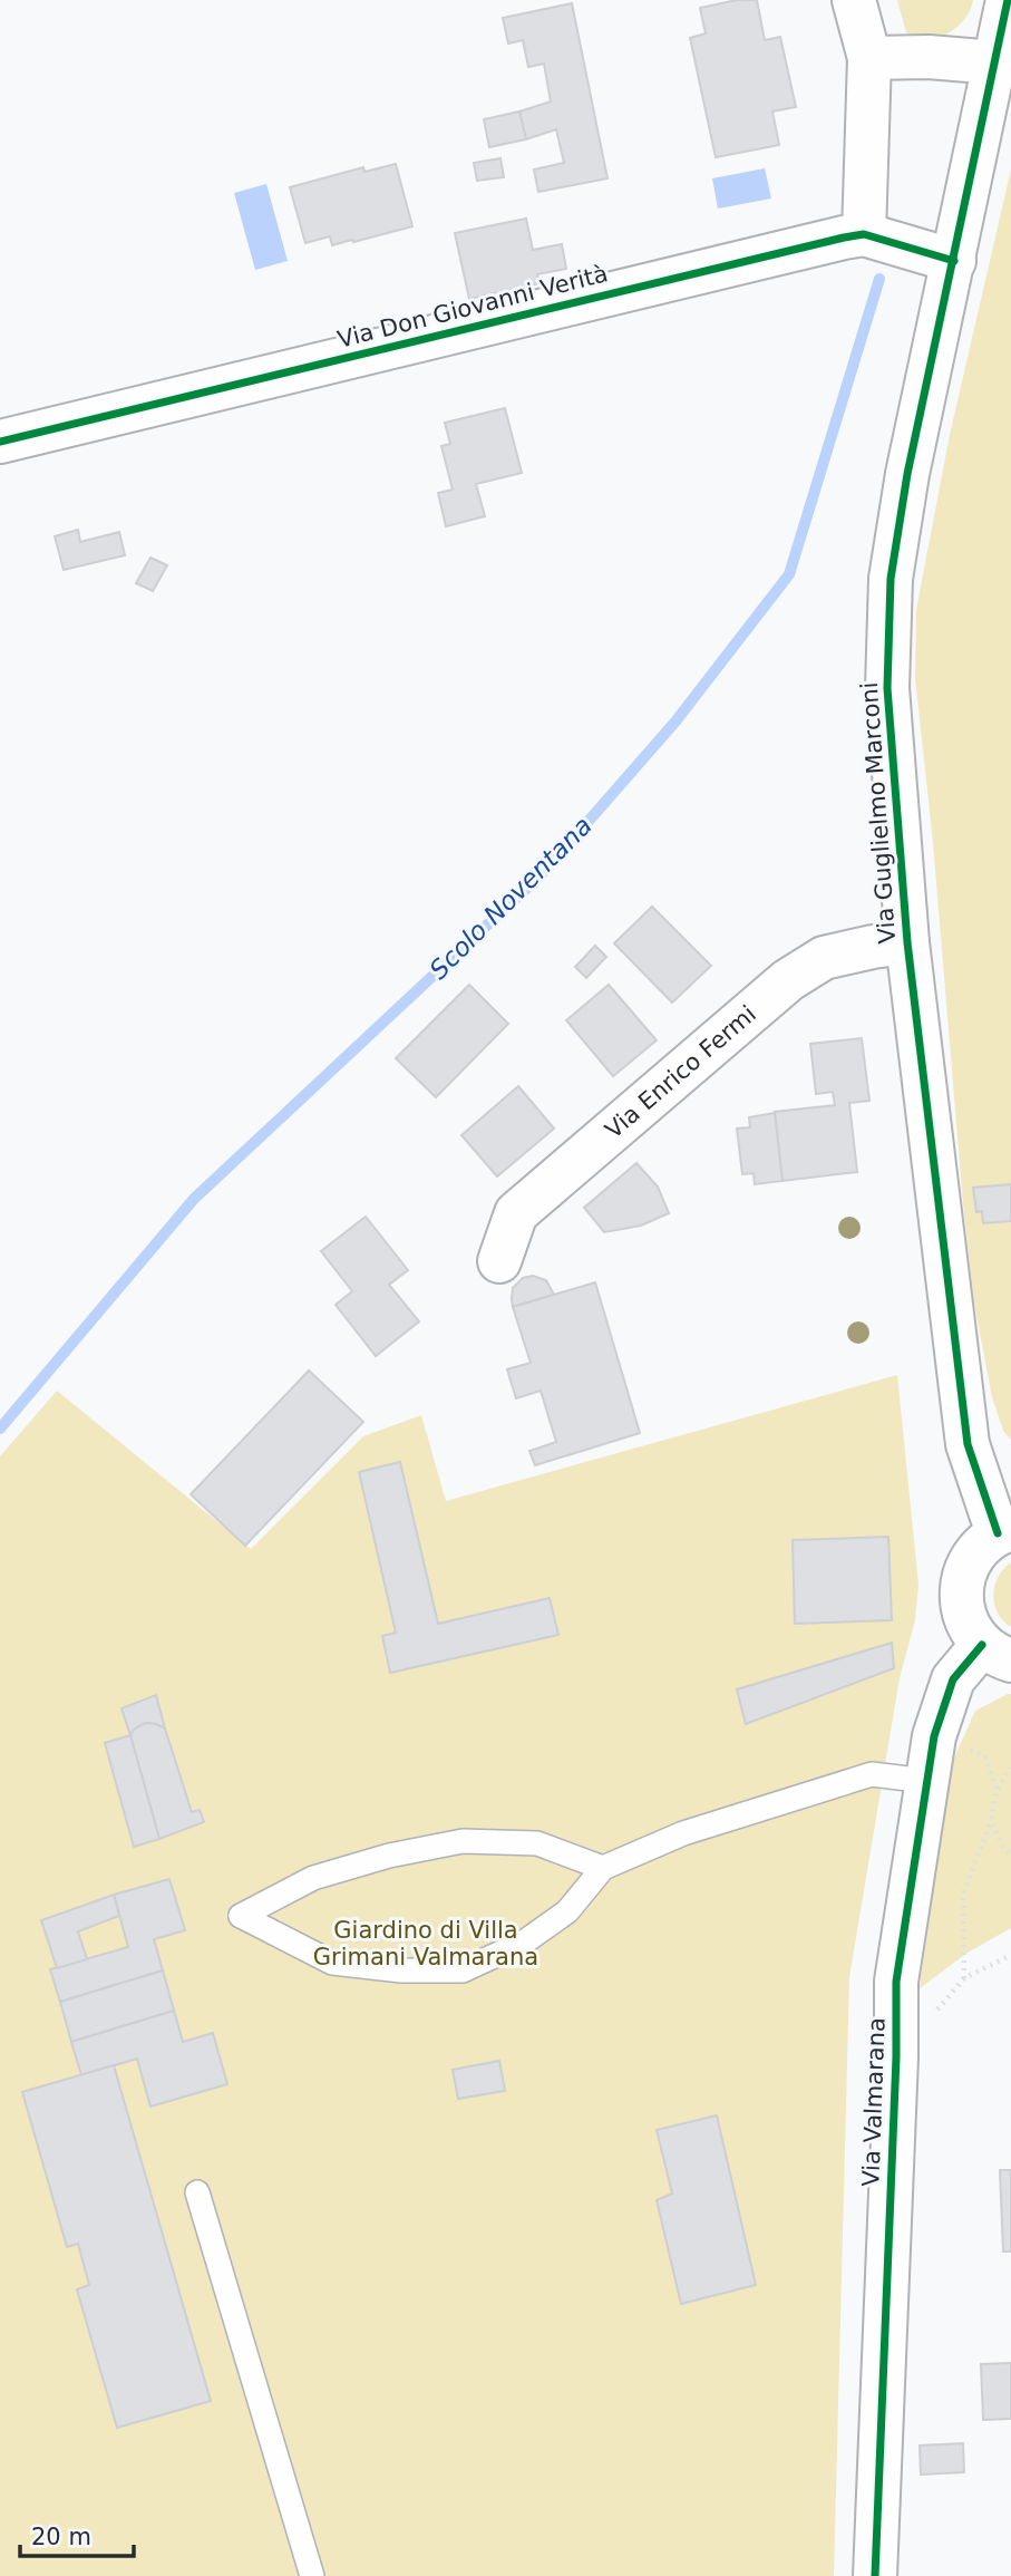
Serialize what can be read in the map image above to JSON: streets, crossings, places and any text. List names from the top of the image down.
{
  "streets": {
    "street": [
      "Via Don Giovanni Verità",
      "Via Guglielmo Marconi",
      "Via Enrico Fermi",
      "Via Valmarana"
    ]
  },
  "crossings": [
    ["Via Don Giovanni Verità", "Via Guglielmo Marconi"],
    ["Via Guglielmo Marconi", "Via Enrico Fermi"]
  ],
  "water": ["Scolo Noventana"],
  "parks": ["Giardino di Villa Grimani Valmarana"],
  "scale_bar": "20 m"
}
